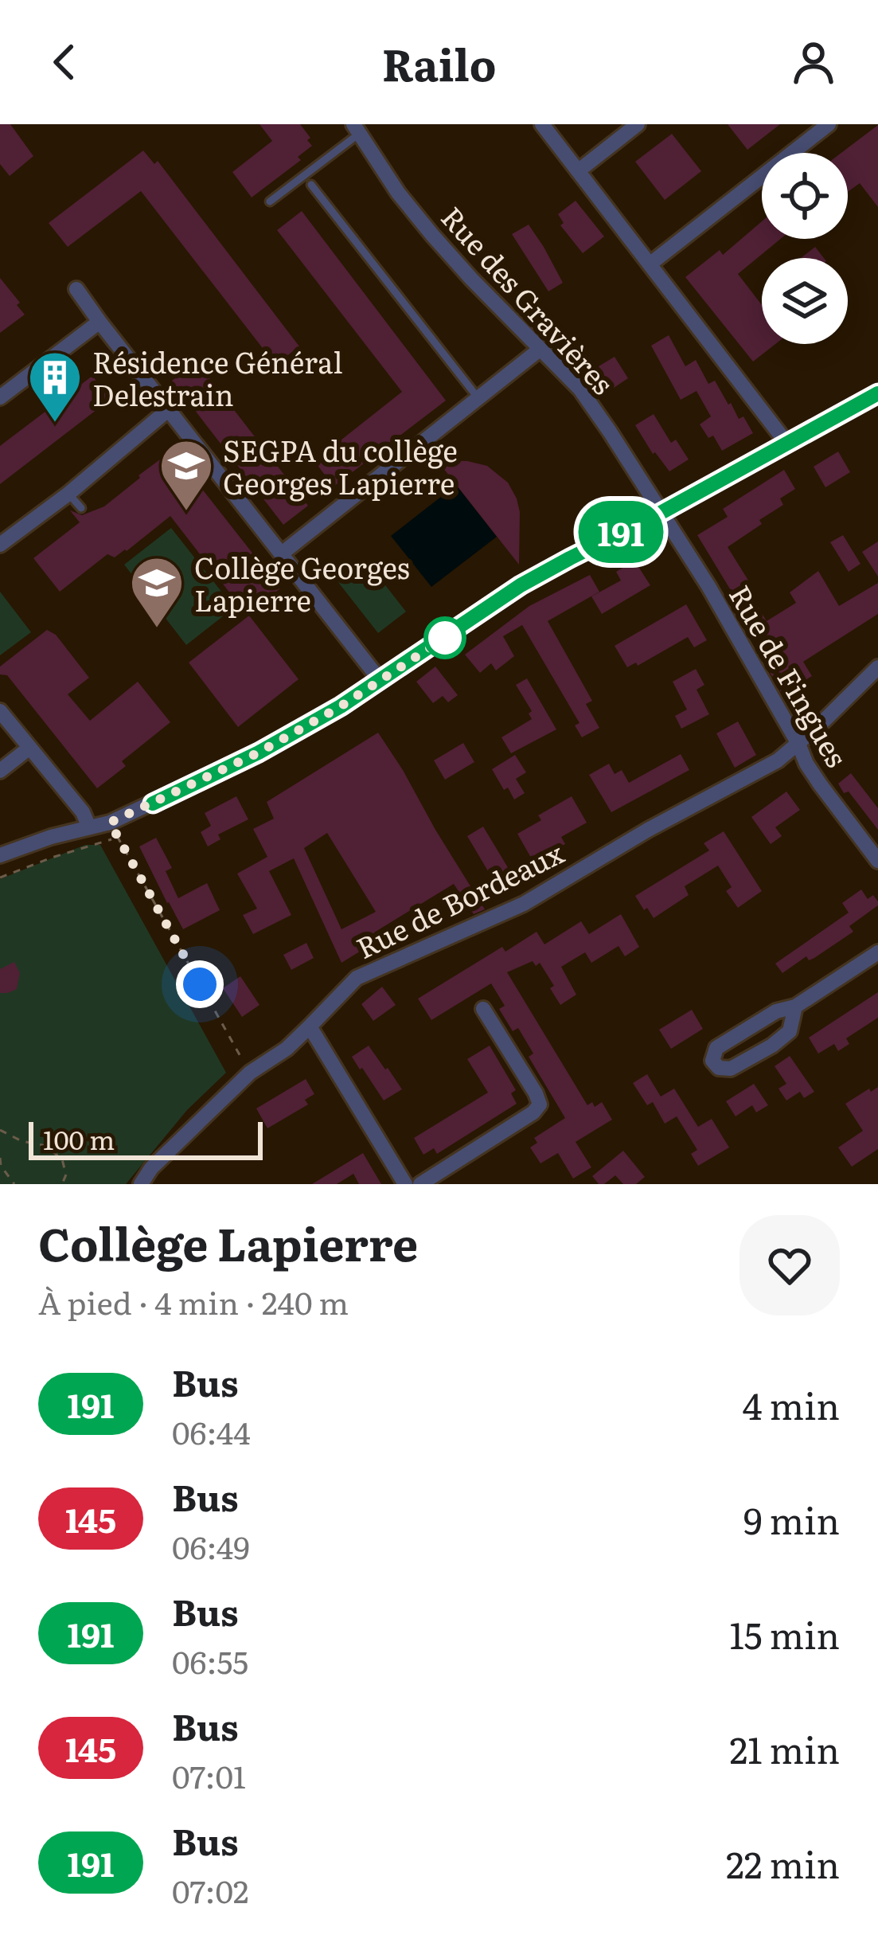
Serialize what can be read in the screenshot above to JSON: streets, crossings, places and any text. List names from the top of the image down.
{
  "streets": {
    "street": ["Rue des Gravières", "Rue de Fingues", "Rue de Bordeaux"]
  },
  "crossings": [
    ["Rue des Gravières", "Rue de Fingues"],
    ["Rue de Fingues", "Rue de Bordeaux"]
  ],
  "places": {
    "building": ["Résidence Général Delestrain"],
    "school or university": ["SEGPA du collège Georges Lapierre", "Collège Georges Lapierre"]
  },
  "lines": ["bus line 191"],
  "scale_bar": "100 m",
  "page": {
    "header": "Railo",
    "on_map": "191",
    "scale": "100 m",
    "heading": ["Collège Lapierre", "À pied · 4 min · 240 m"],
    "list": [
      {
        "mark": "191",
        "name": "Bus",
        "note": "06:44",
        "value": "4 min"
      },
      {
        "mark": "145",
        "name": "Bus",
        "note": "06:49",
        "value": "9 min"
      },
      {
        "mark": "191",
        "name": "Bus",
        "note": "06:55",
        "value": "15 min"
      },
      {
        "mark": "145",
        "name": "Bus",
        "note": "07:01",
        "value": "21 min"
      },
      {
        "mark": "191",
        "name": "Bus",
        "note": "07:02",
        "value": "22 min"
      }
    ]
  }
}
